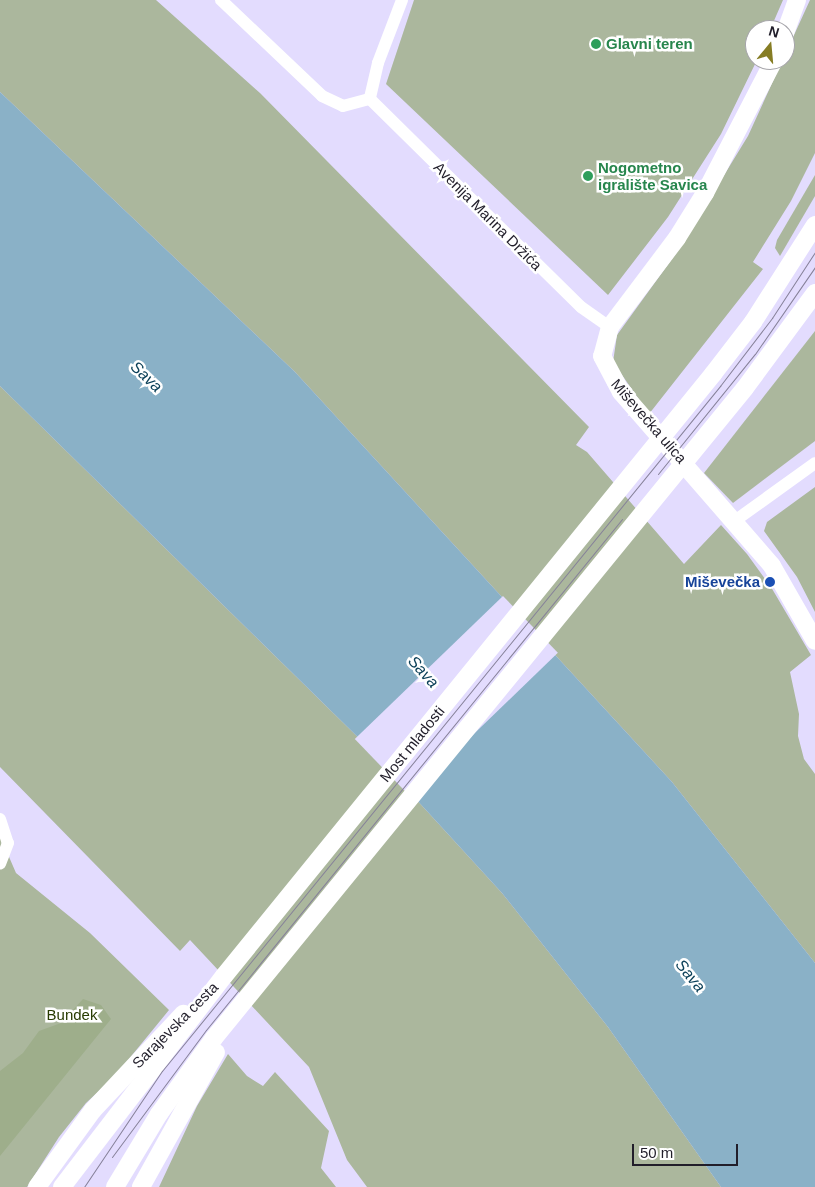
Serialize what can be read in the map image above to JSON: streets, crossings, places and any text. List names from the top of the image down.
{
  "streets": {
    "main road": ["Miševečka ulica", "Most mladosti", "Sarajevska cesta"],
    "street": ["Avenija Marina Držića"]
  },
  "crossings": [
    ["Avenija Marina Držića", "Miševečka ulica"],
    ["Most mladosti", "Sarajevska cesta"]
  ],
  "water": ["Sava"],
  "parks": ["Bundek"],
  "places": ["Glavni teren", "Nogometno igralište Savica", "Miševečka"],
  "scale_bar": "50 m",
  "north": "top"
}
